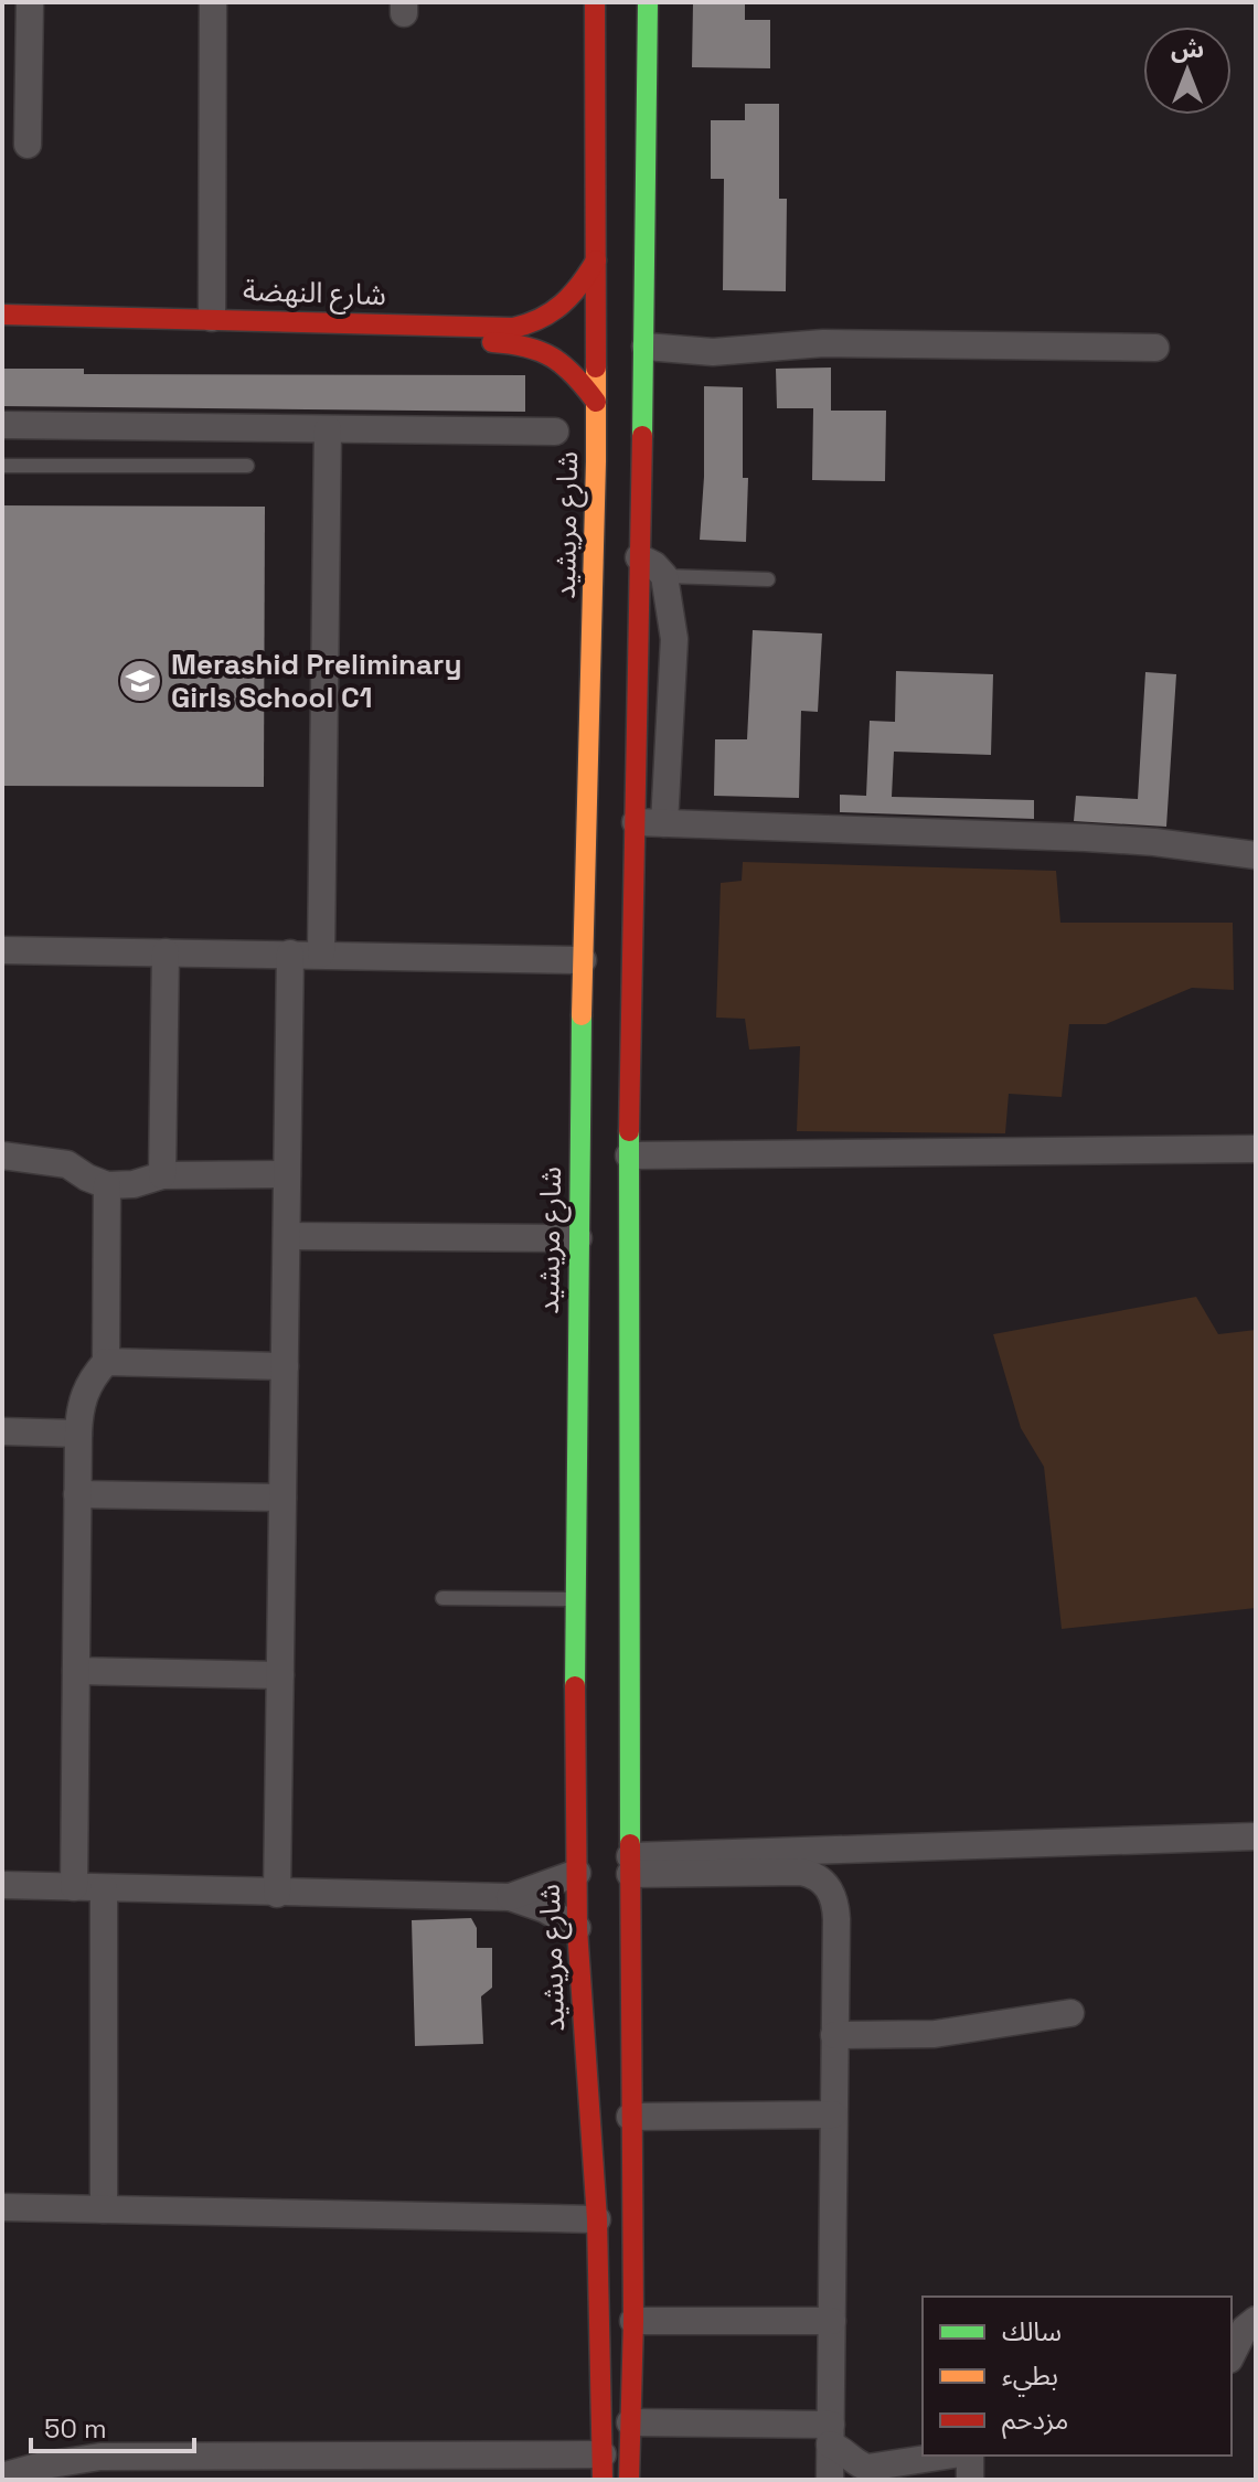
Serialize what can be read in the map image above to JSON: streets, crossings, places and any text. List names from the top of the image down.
{
  "streets": {
    "main road": ["شارع النهضة", "شارع مريشيد"]
  },
  "crossings": [
    ["شارع النهضة", "شارع مريشيد"]
  ],
  "places": {
    "school or university": ["Merashid Preliminary Girls School C1"]
  },
  "legend": ["سالك", "بطيء", "مزدحم"],
  "scale_bar": "50 m",
  "north": "top"
}
